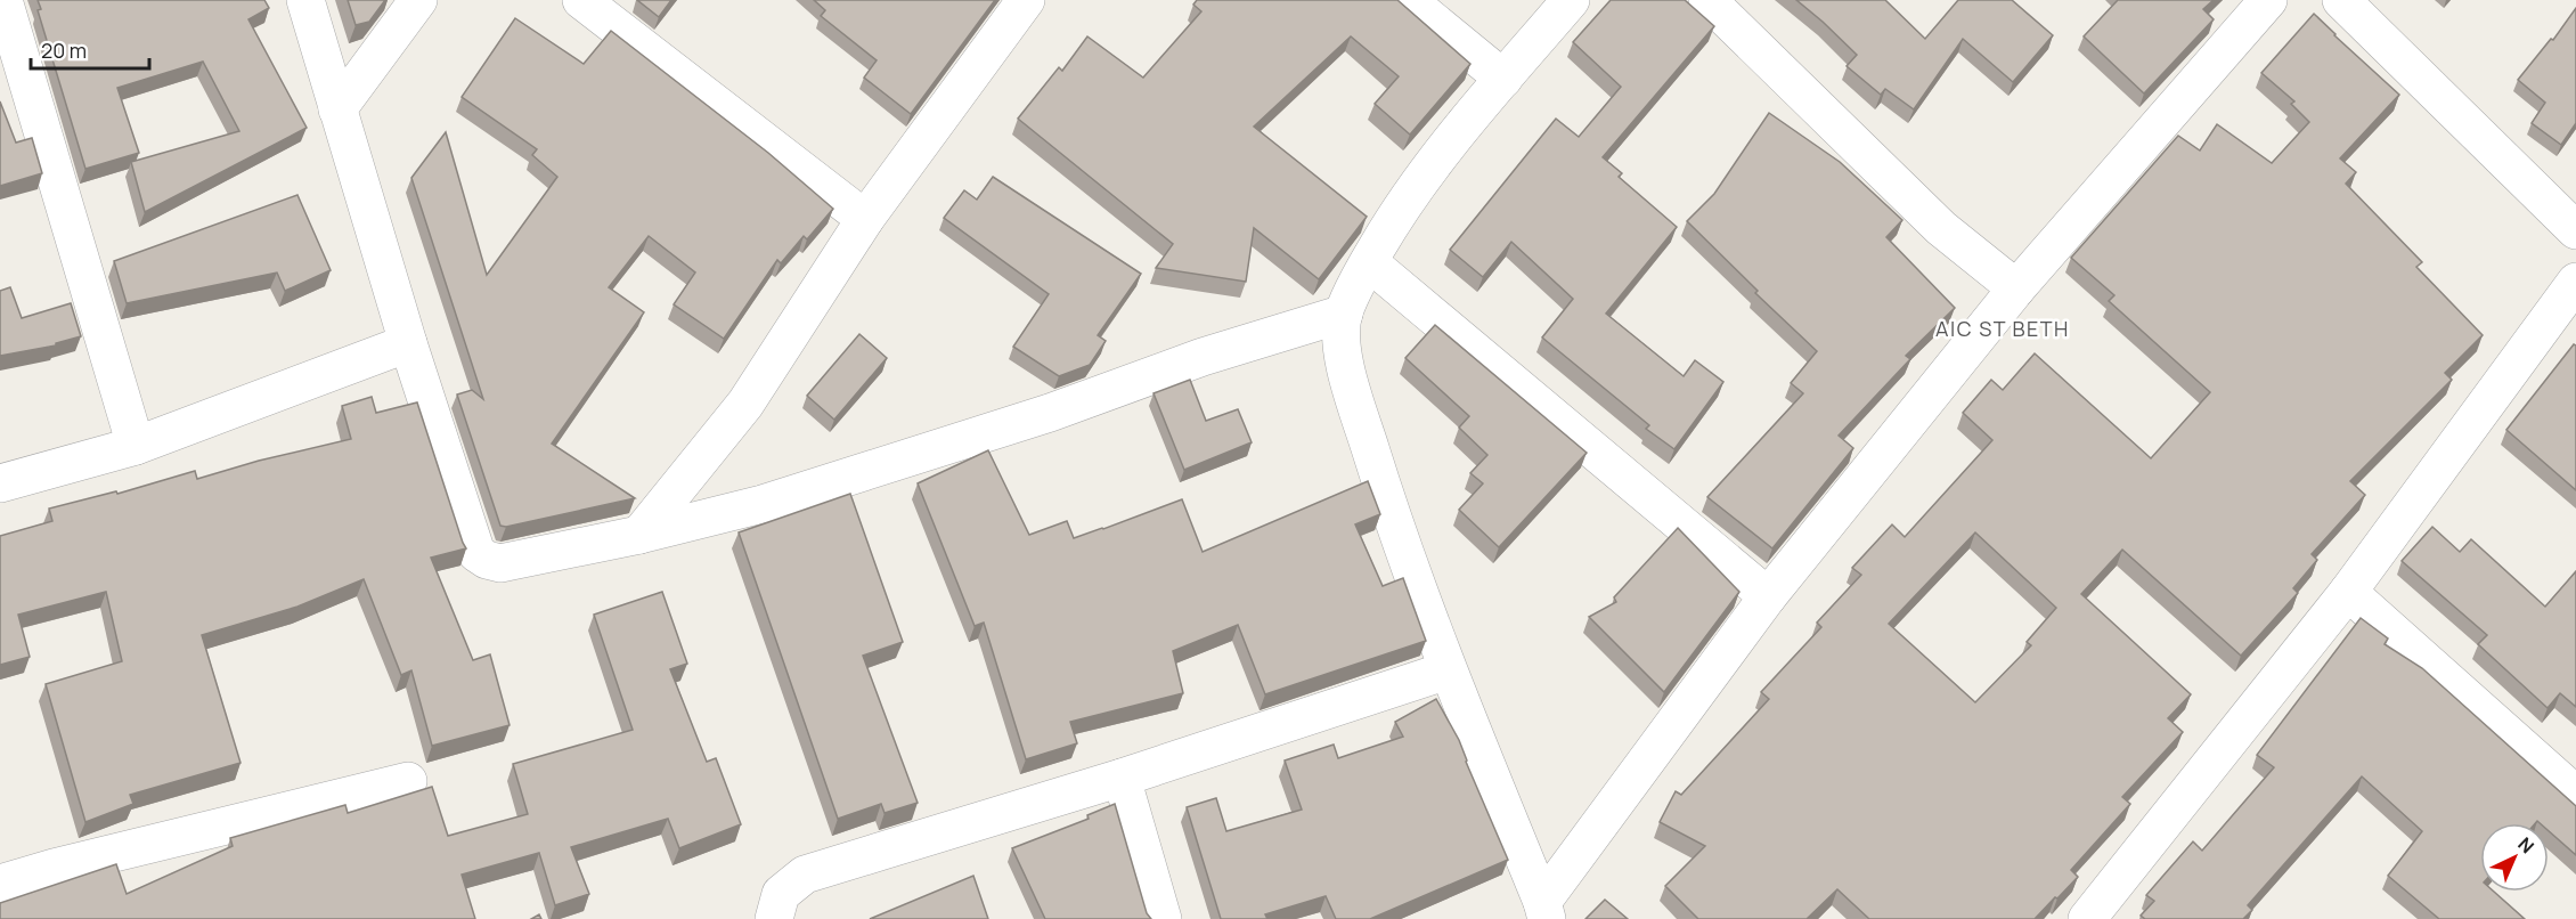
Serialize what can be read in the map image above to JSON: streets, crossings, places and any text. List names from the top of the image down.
{
  "districts": ["AIC ST BETH"],
  "scale_bar": "20 m",
  "north": "top right"
}
